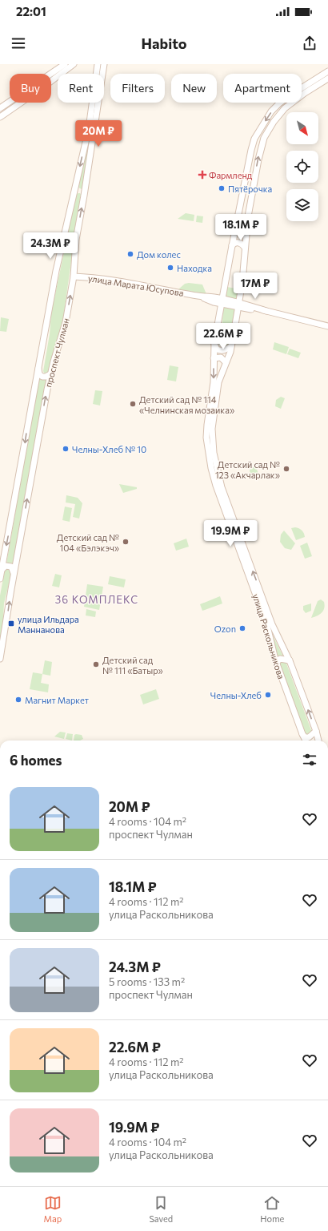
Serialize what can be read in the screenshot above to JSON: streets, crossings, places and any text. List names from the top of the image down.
{
  "streets": {
    "street": ["улица Марата Юсупова", "проспект Чулман", "улица Раскольникова"]
  },
  "crossings": [
    ["улица Марата Юсупова", "проспект Чулман"],
    ["улица Марата Юсупова", "улица Раскольникова"]
  ],
  "districts": ["36 КОМПЛЕКС"],
  "places": {
    "health": ["Фармленд"],
    "other": [
      "Пятёрочка",
      "Дом колес",
      "Находка",
      "Детский сад № 114 «Челнинская мозаика»",
      "Челны-Хлеб № 10",
      "Детский сад № 123 «Акчарлак»",
      "Детский сад № 104 «Бэлэкэч»",
      "Ozon",
      "Детский сад № 111 «Батыр»",
      "Челны-Хлеб",
      "Магнит Маркет"
    ],
    "transit": ["улица Ильдара Маннанова"]
  },
  "north": "bottom right",
  "page": {
    "status": "22:01",
    "header": "Habito",
    "chip": [
      "Buy",
      "Rent",
      "Filters",
      "New",
      "Apartment"
    ],
    "price": [
      "20M ₽",
      "18.1M ₽",
      "24.3M ₽",
      "17M ₽",
      "22.6M ₽",
      "19.9M ₽"
    ],
    "heading": "6 homes",
    "list": [
      {
        "name": "20M ₽",
        "note": "4 rooms · 104 m² · проспект Чулман"
      },
      {
        "name": "18.1M ₽",
        "note": "4 rooms · 112 m² · улица Раскольникова"
      },
      {
        "name": "24.3M ₽",
        "note": "5 rooms · 133 m² · проспект Чулман"
      },
      {
        "name": "22.6M ₽",
        "note": "4 rooms · 112 m² · улица Раскольникова"
      },
      {
        "name": "19.9M ₽",
        "note": "4 rooms · 104 m² · улица Раскольникова"
      }
    ],
    "tabs": ["Map", "Saved", "Home"]
  }
}
